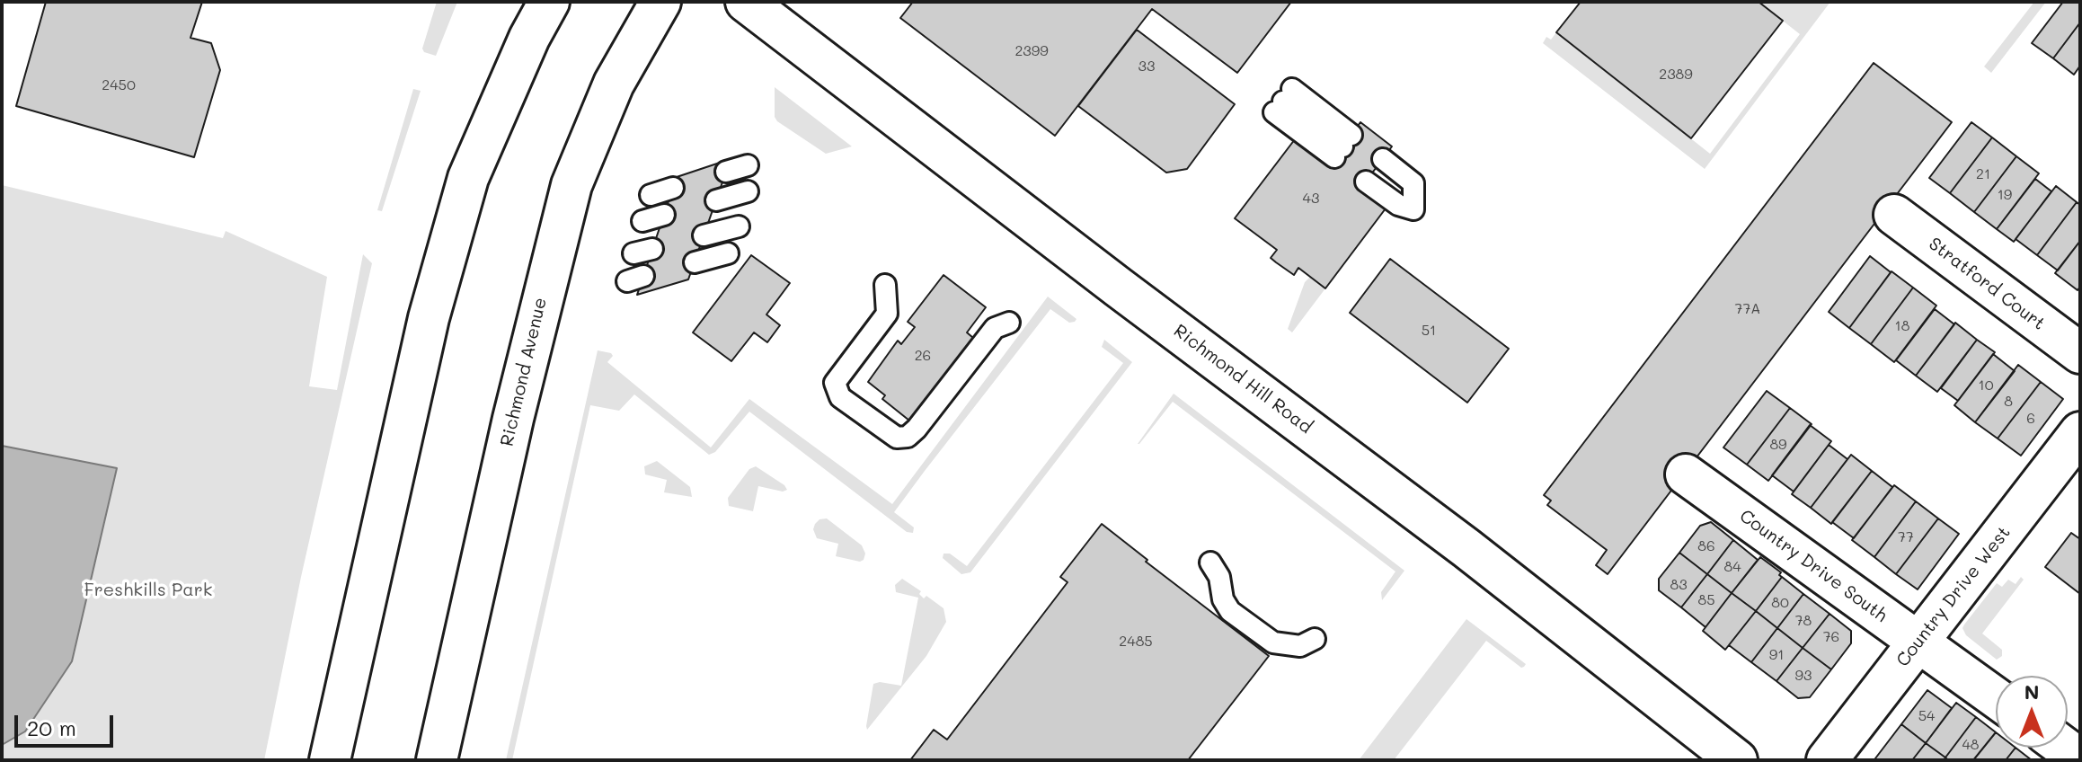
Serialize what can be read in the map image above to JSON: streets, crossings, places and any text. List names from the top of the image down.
{
  "streets": {
    "street": [
      "Stratford Court",
      "Richmond Avenue",
      "Richmond Hill Road",
      "Country Drive South",
      "Country Drive West"
    ]
  },
  "crossings": [
    ["Country Drive South", "Country Drive West"]
  ],
  "parks": ["Freshkills Park"],
  "house_numbers": [
    "2399",
    "33",
    "2389",
    "2450",
    "21",
    "19",
    "43",
    "77A",
    "18",
    "51",
    "26",
    "10",
    "8",
    "6",
    "89",
    "77",
    "86",
    "84",
    "83",
    "85",
    "80",
    "78",
    "76",
    "2485",
    "91",
    "93",
    "54",
    "48"
  ],
  "scale_bar": "20 m",
  "north": "top"
}
